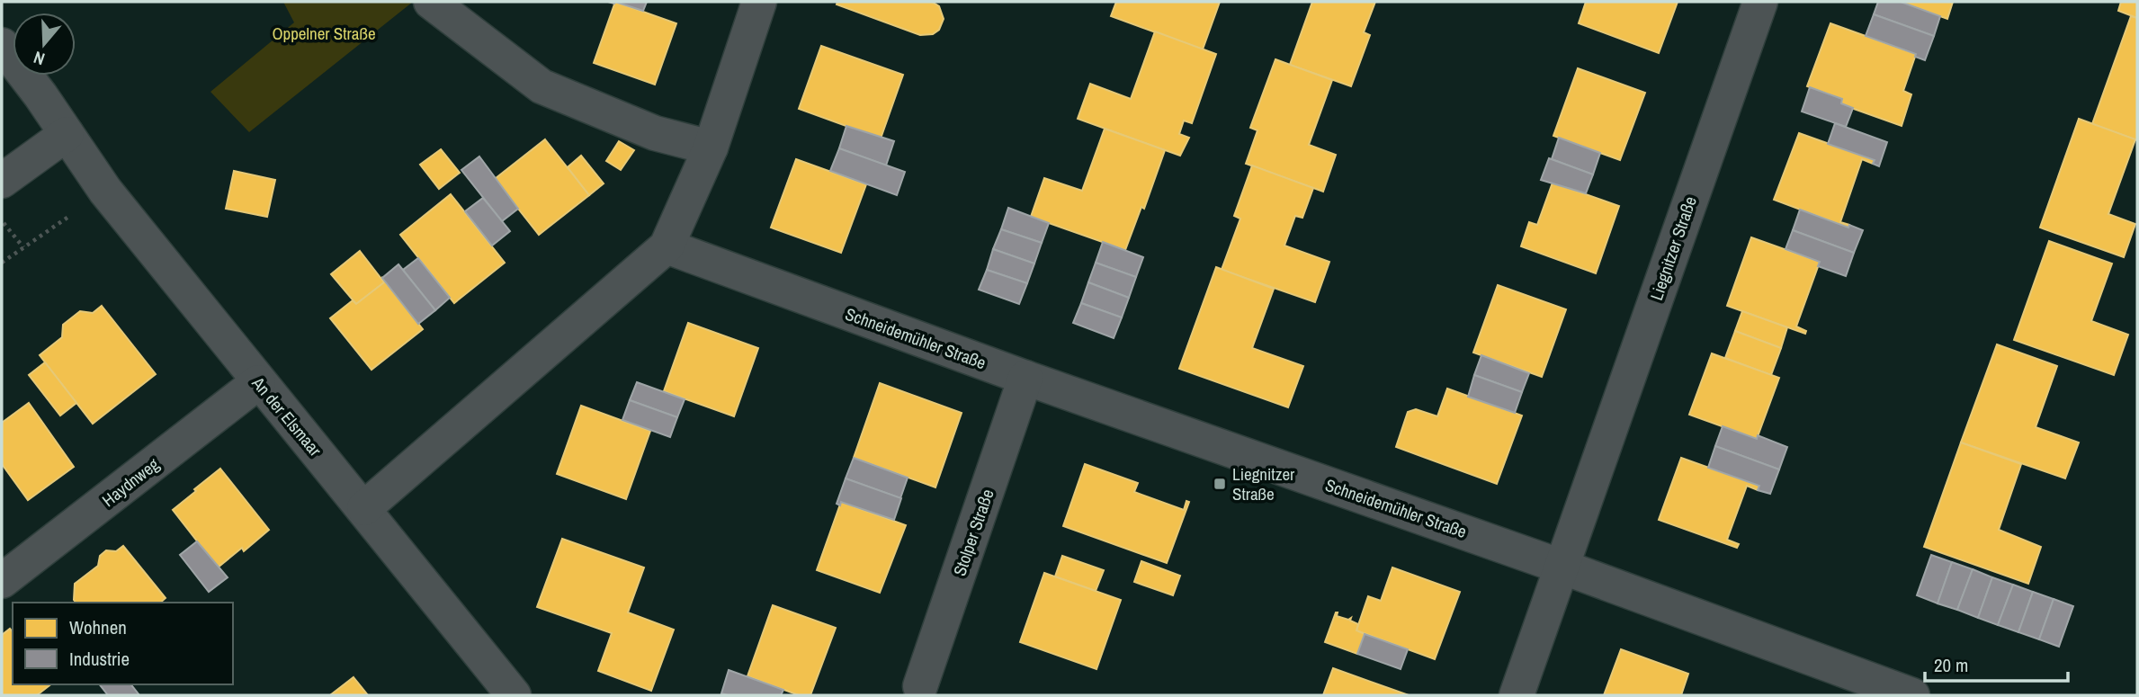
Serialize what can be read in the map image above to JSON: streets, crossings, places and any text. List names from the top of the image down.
{
  "streets": {
    "street": [
      "Liegnitzer Straße",
      "Schneidemühler Straße",
      "An der Elsmaar",
      "Haydnweg",
      "Stolper Straße"
    ]
  },
  "crossings": [
    ["Liegnitzer Straße", "Schneidemühler Straße"],
    ["Schneidemühler Straße", "Stolper Straße"],
    ["An der Elsmaar", "Haydnweg"]
  ],
  "parks": ["Oppelner Straße"],
  "places": {
    "transit": ["Liegnitzer Straße"]
  },
  "legend": ["Wohnen", "Industrie"],
  "scale_bar": "20 m",
  "north": "bottom"
}
